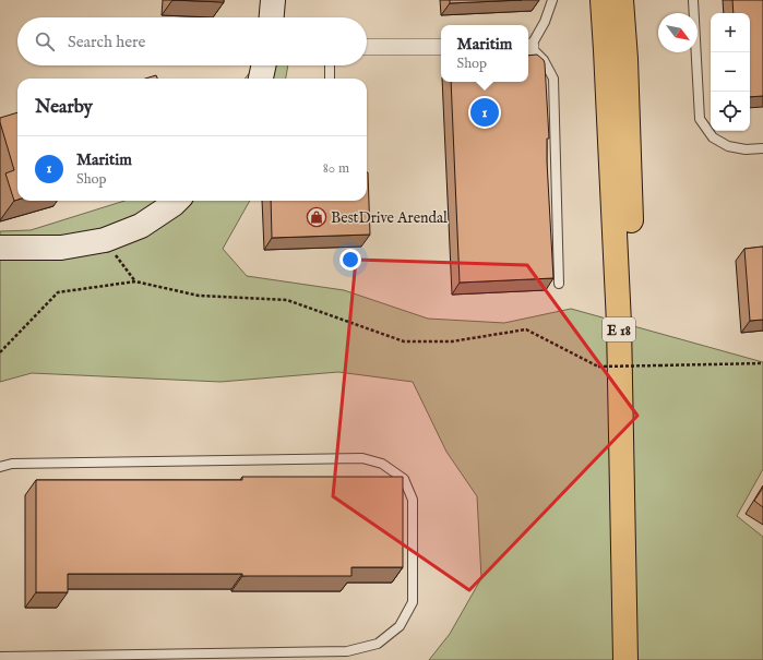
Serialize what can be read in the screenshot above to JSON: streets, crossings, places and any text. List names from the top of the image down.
{
  "streets": {
    "highway": ["E 18"]
  },
  "places": {
    "shop": ["BestDrive Arendal"]
  },
  "north": "bottom right",
  "page": {
    "map_buttons": ["+", "−"],
    "search": "Search here",
    "popup": ["Maritim", "Shop"],
    "heading": "Nearby",
    "pins": "1",
    "list": [
      {
        "mark": "1",
        "name": "Maritim",
        "note": "Shop",
        "value": "80 m"
      }
    ]
  }
}
